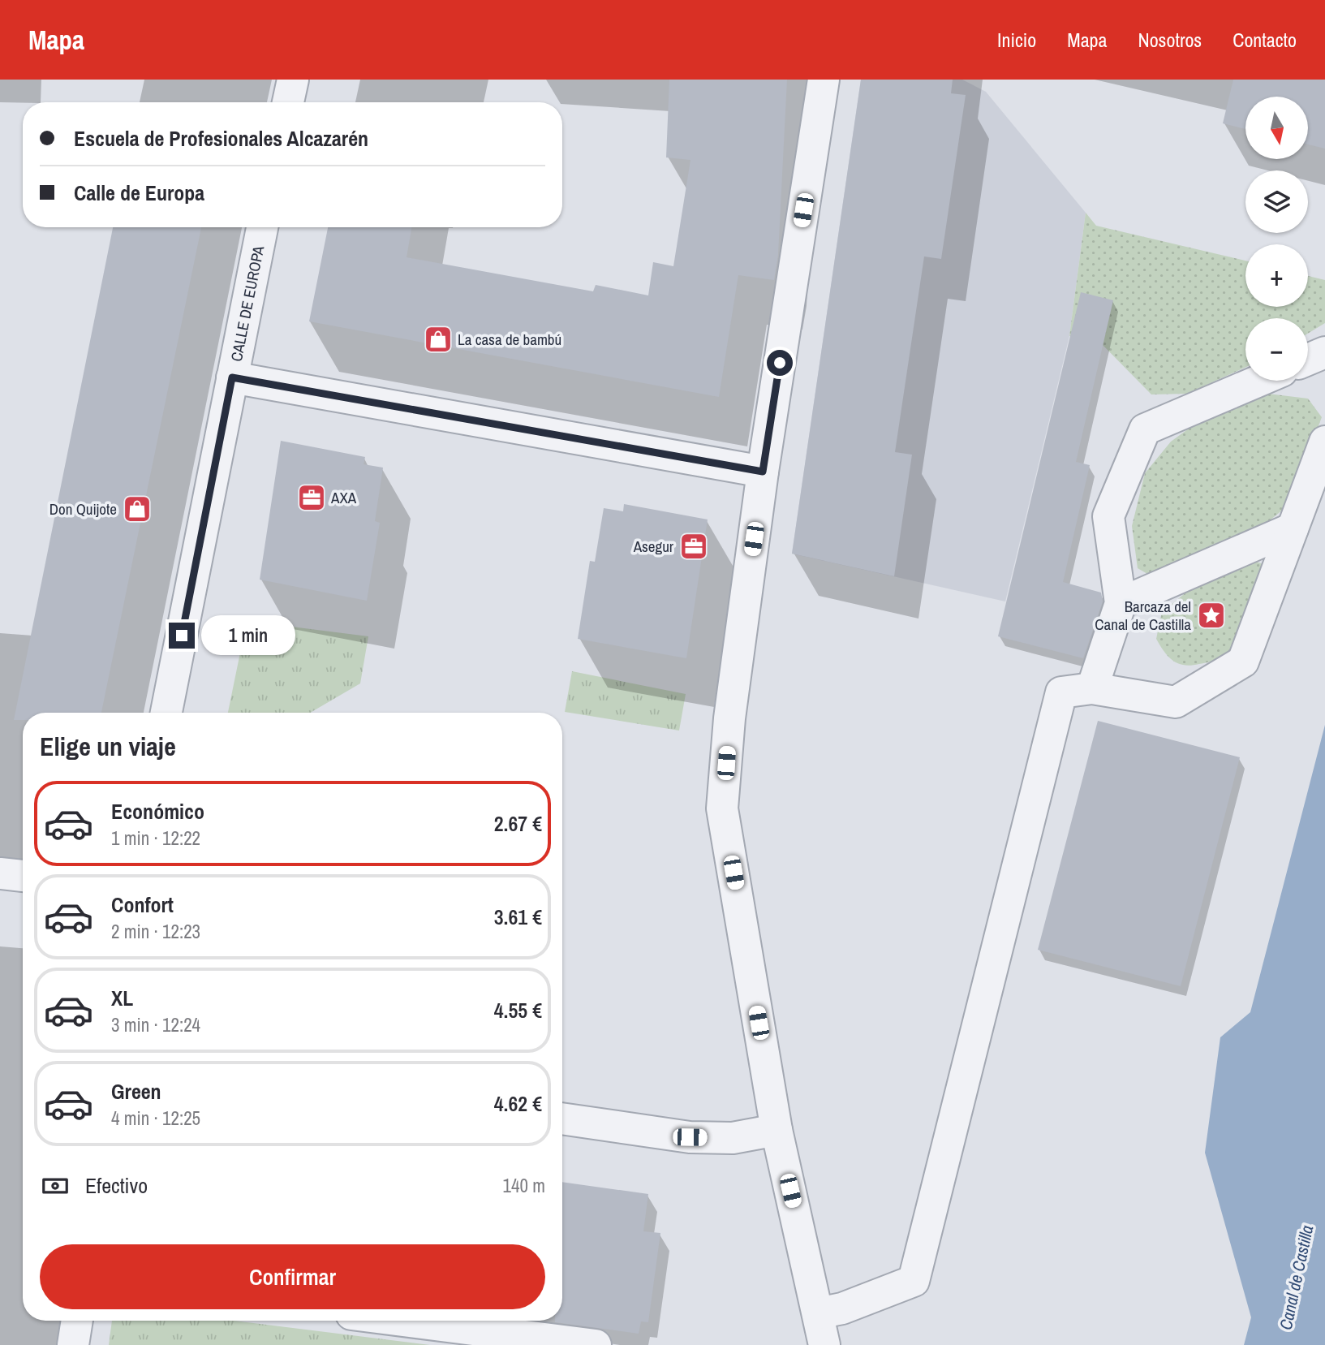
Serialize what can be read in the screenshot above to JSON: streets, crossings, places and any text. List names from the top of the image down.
{
  "streets": {
    "street": ["CALLE DE EUROPA"]
  },
  "water": ["Canal de Castilla"],
  "places": {
    "shop": ["La casa de bambú", "Don Quijote"],
    "office": ["AXA", "Asegur"],
    "place": ["Barcaza del Canal de Castilla"]
  },
  "north": "bottom",
  "page": {
    "header": "Mapa",
    "nav": [
      "Inicio",
      "Mapa",
      "Nosotros",
      "Contacto"
    ],
    "map_buttons": ["+", "−"],
    "banner": ["Escuela de Profesionales Alcazarén", "Calle de Europa"],
    "bubble": "1 min",
    "heading": "Elige un viaje",
    "list": [
      {
        "name": "Económico",
        "note": "1 min · 12:22",
        "value": "2.67 €"
      },
      {
        "name": "Confort",
        "note": "2 min · 12:23",
        "value": "3.61 €"
      },
      {
        "name": "XL",
        "note": "3 min · 12:24",
        "value": "4.55 €"
      },
      {
        "name": "Green",
        "note": "4 min · 12:25",
        "value": "4.62 €"
      }
    ],
    "pay": ["Efectivo", "140 m"],
    "buttons": "Confirmar"
  }
}
